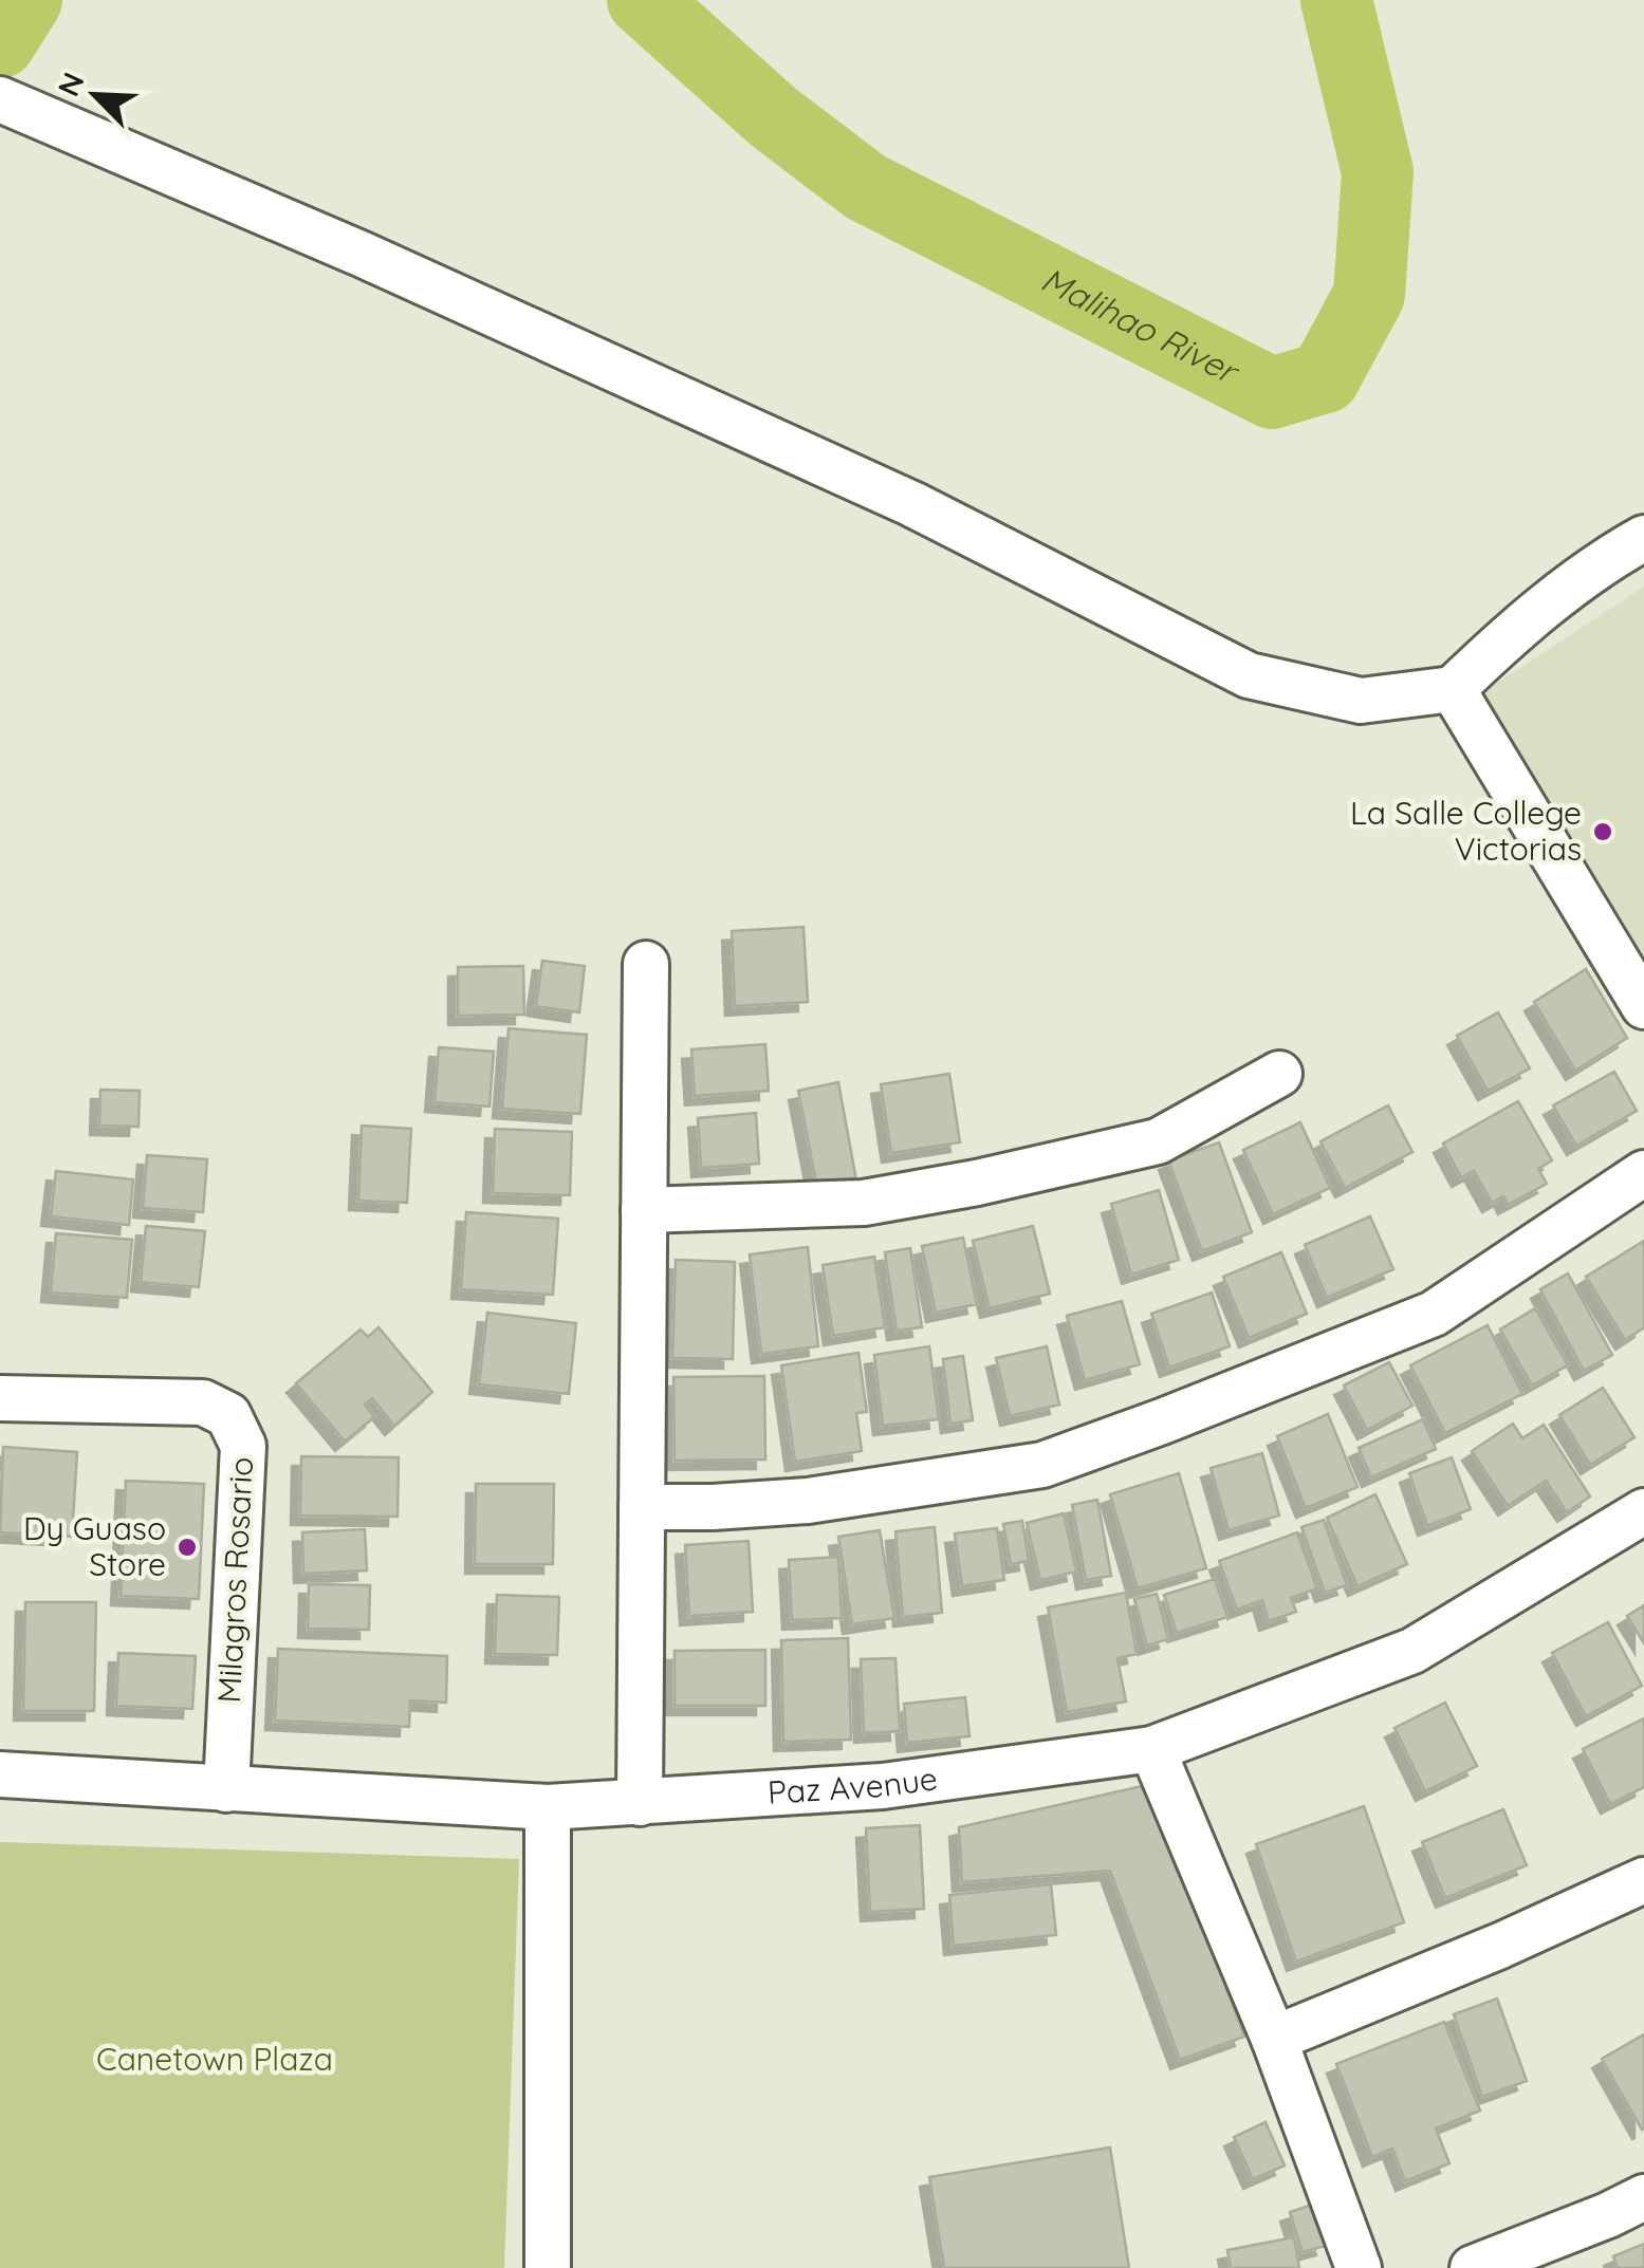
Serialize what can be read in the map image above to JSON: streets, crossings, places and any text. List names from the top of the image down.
{
  "streets": {
    "street": ["Milagros Rosario", "Paz Avenue"]
  },
  "crossings": [
    ["Milagros Rosario", "Paz Avenue"]
  ],
  "water": ["Malihao River"],
  "parks": ["Canetown Plaza"],
  "places": ["La Salle College Victorias", "Dy Guaso Store"],
  "north": "top left"
}
